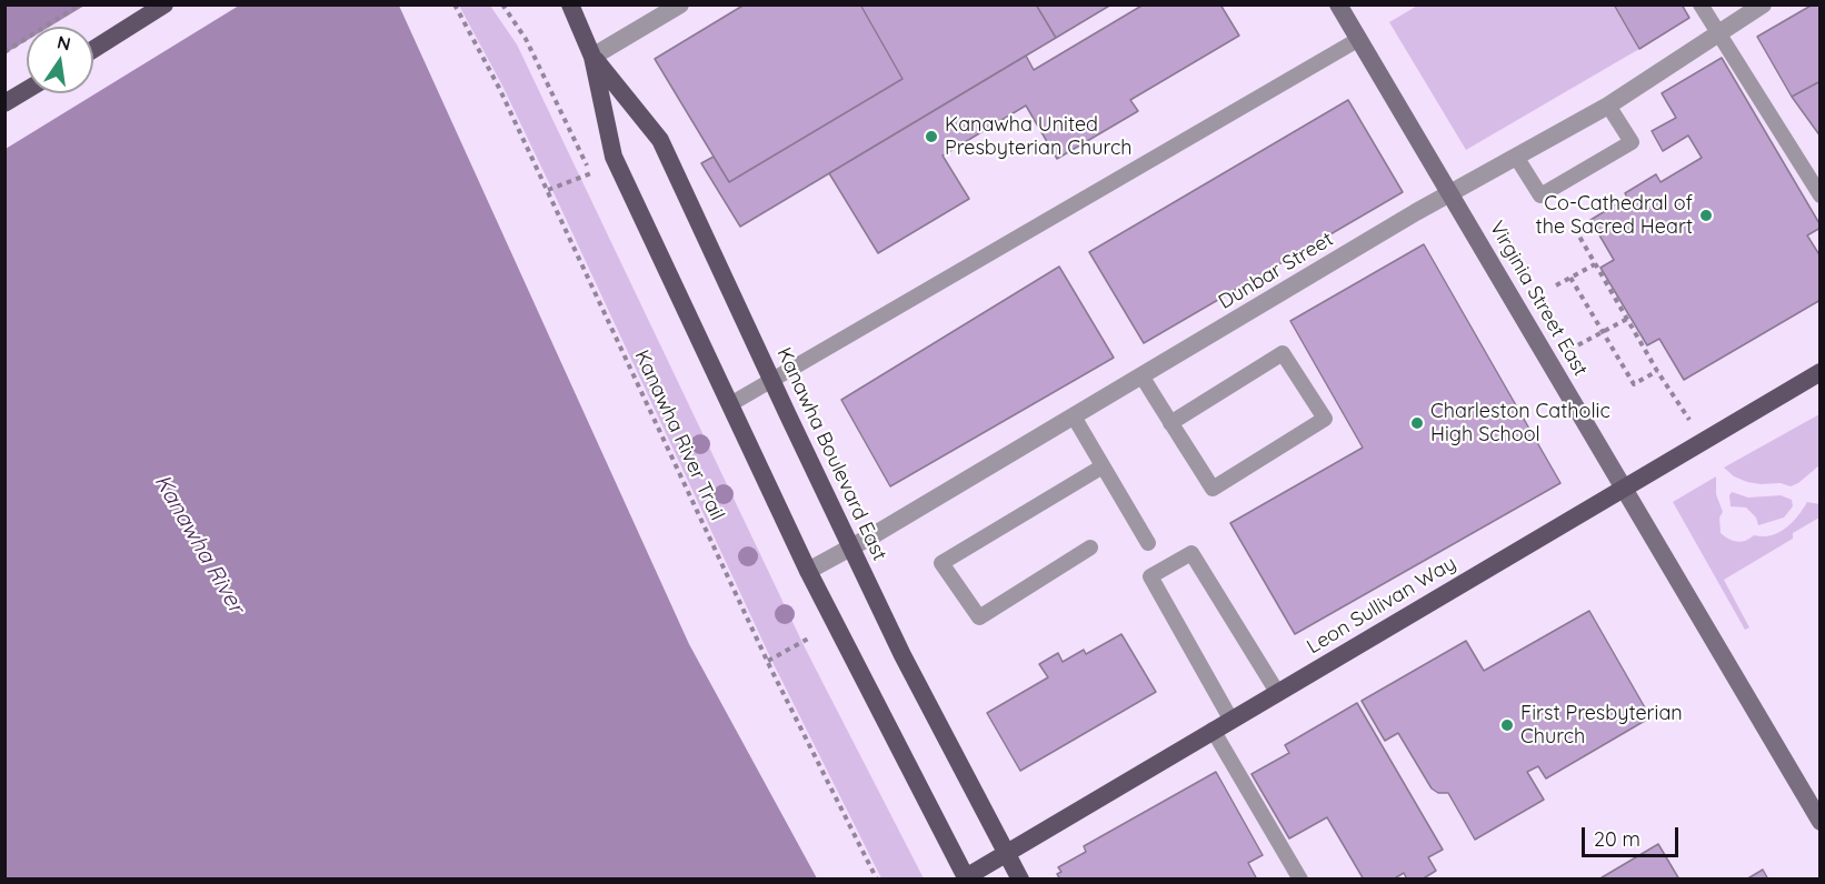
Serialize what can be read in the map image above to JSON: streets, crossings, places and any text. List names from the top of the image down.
{
  "streets": {
    "main road": ["Virginia Street East", "Kanawha Boulevard East", "Leon Sullivan Way"],
    "street": ["Dunbar Street"],
    "path": ["Kanawha River Trail"]
  },
  "crossings": [
    ["Dunbar Street", "Virginia Street East"],
    ["Dunbar Street", "Kanawha Boulevard East"],
    ["Virginia Street East", "Leon Sullivan Way"],
    ["Kanawha Boulevard East", "Leon Sullivan Way"]
  ],
  "water": ["Kanawha River"],
  "places": [
    "Kanawha United Presbyterian Church",
    "Co-Cathedral of the Sacred Heart",
    "Charleston Catholic High School",
    "First Presbyterian Church"
  ],
  "scale_bar": "20 m",
  "north": "top"
}
